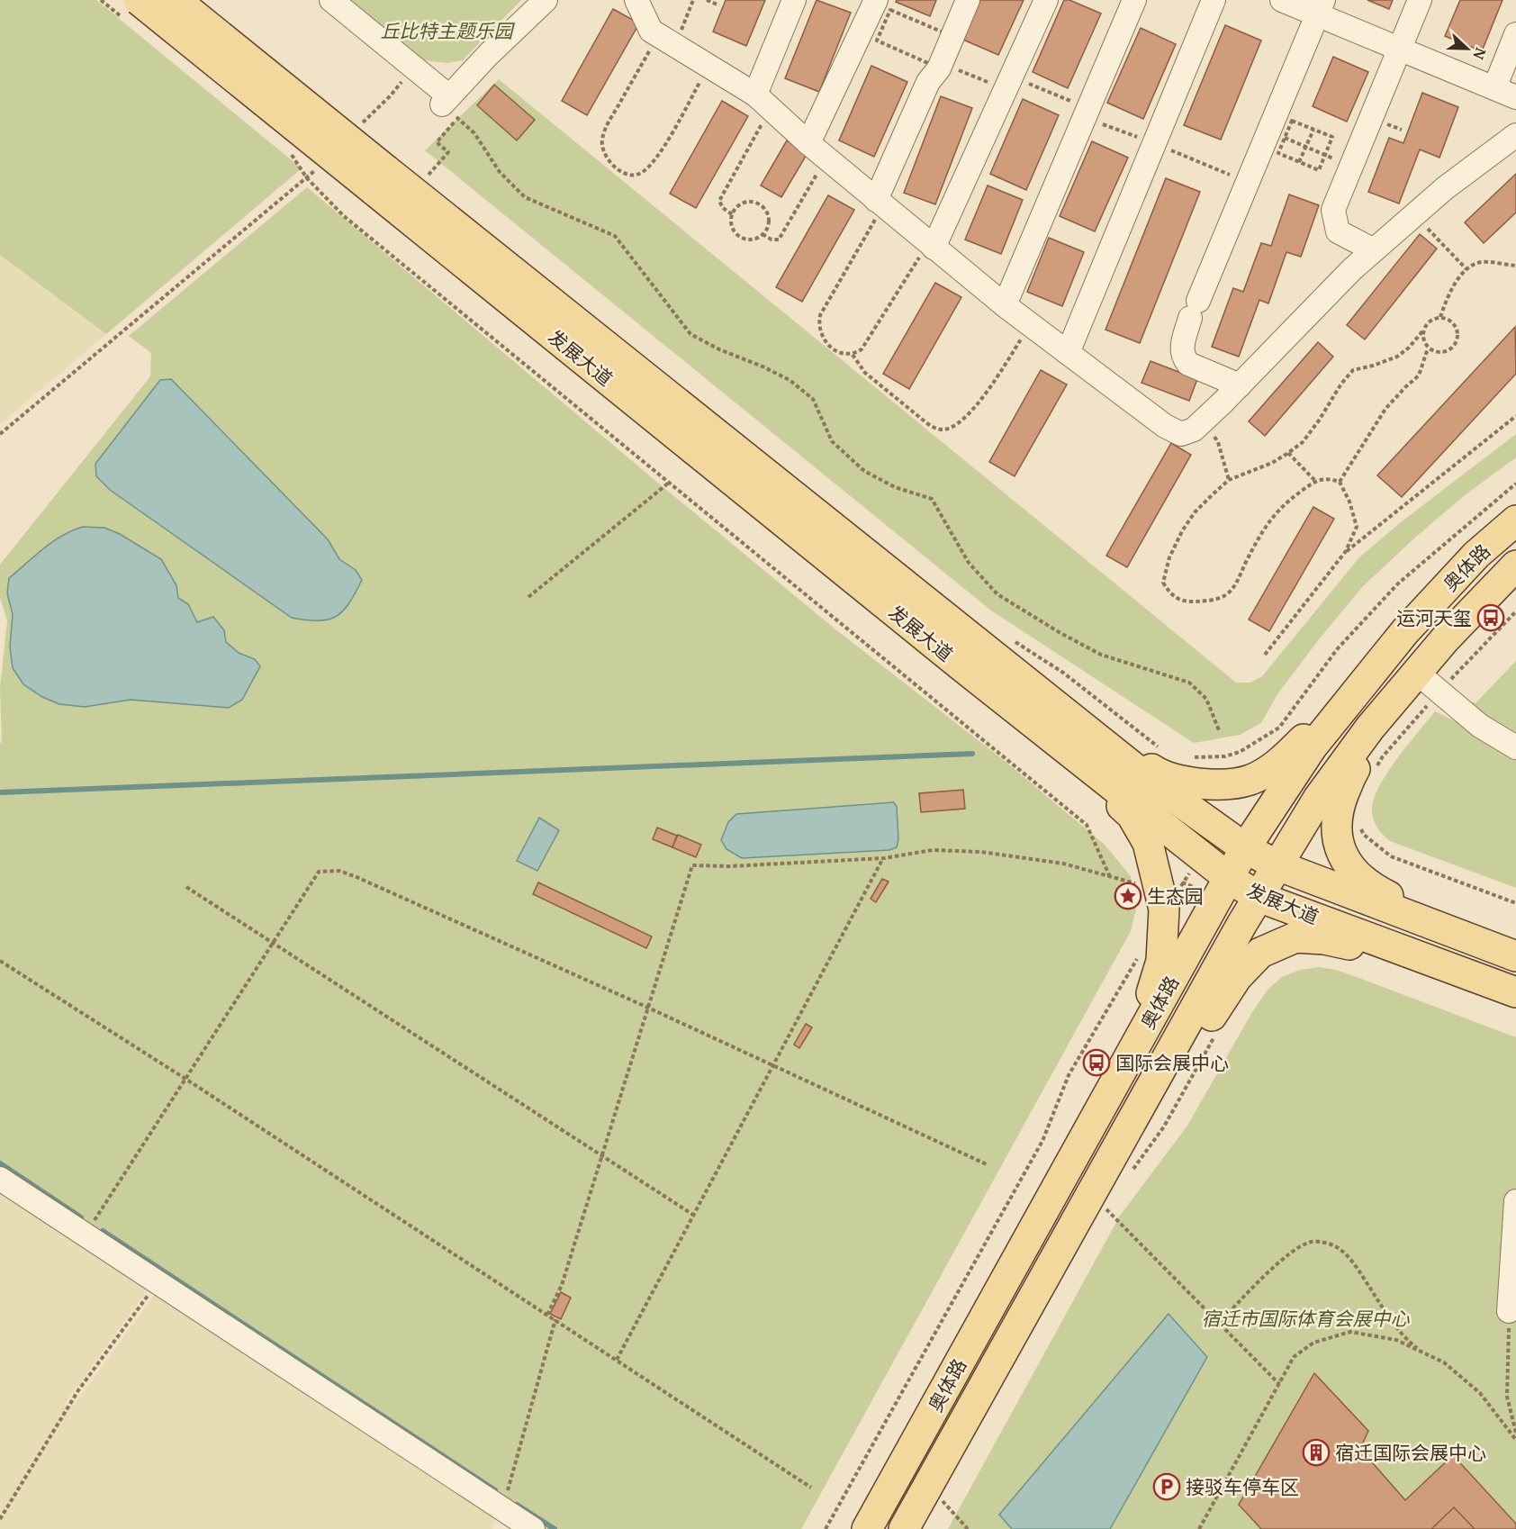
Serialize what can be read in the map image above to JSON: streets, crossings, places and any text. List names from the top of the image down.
{
  "streets": {
    "main road": ["发展大道", "奥体路"]
  },
  "crossings": [
    ["发展大道", "奥体路"]
  ],
  "parks": ["丘比特主题乐园", "宿迁市国际体育会展中心"],
  "places": {
    "bus stop": ["运河天玺", "国际会展中心"],
    "place": ["生态园"],
    "building": ["宿迁国际会展中心"],
    "parking": ["接驳车停车区"]
  },
  "north": "right"
}
